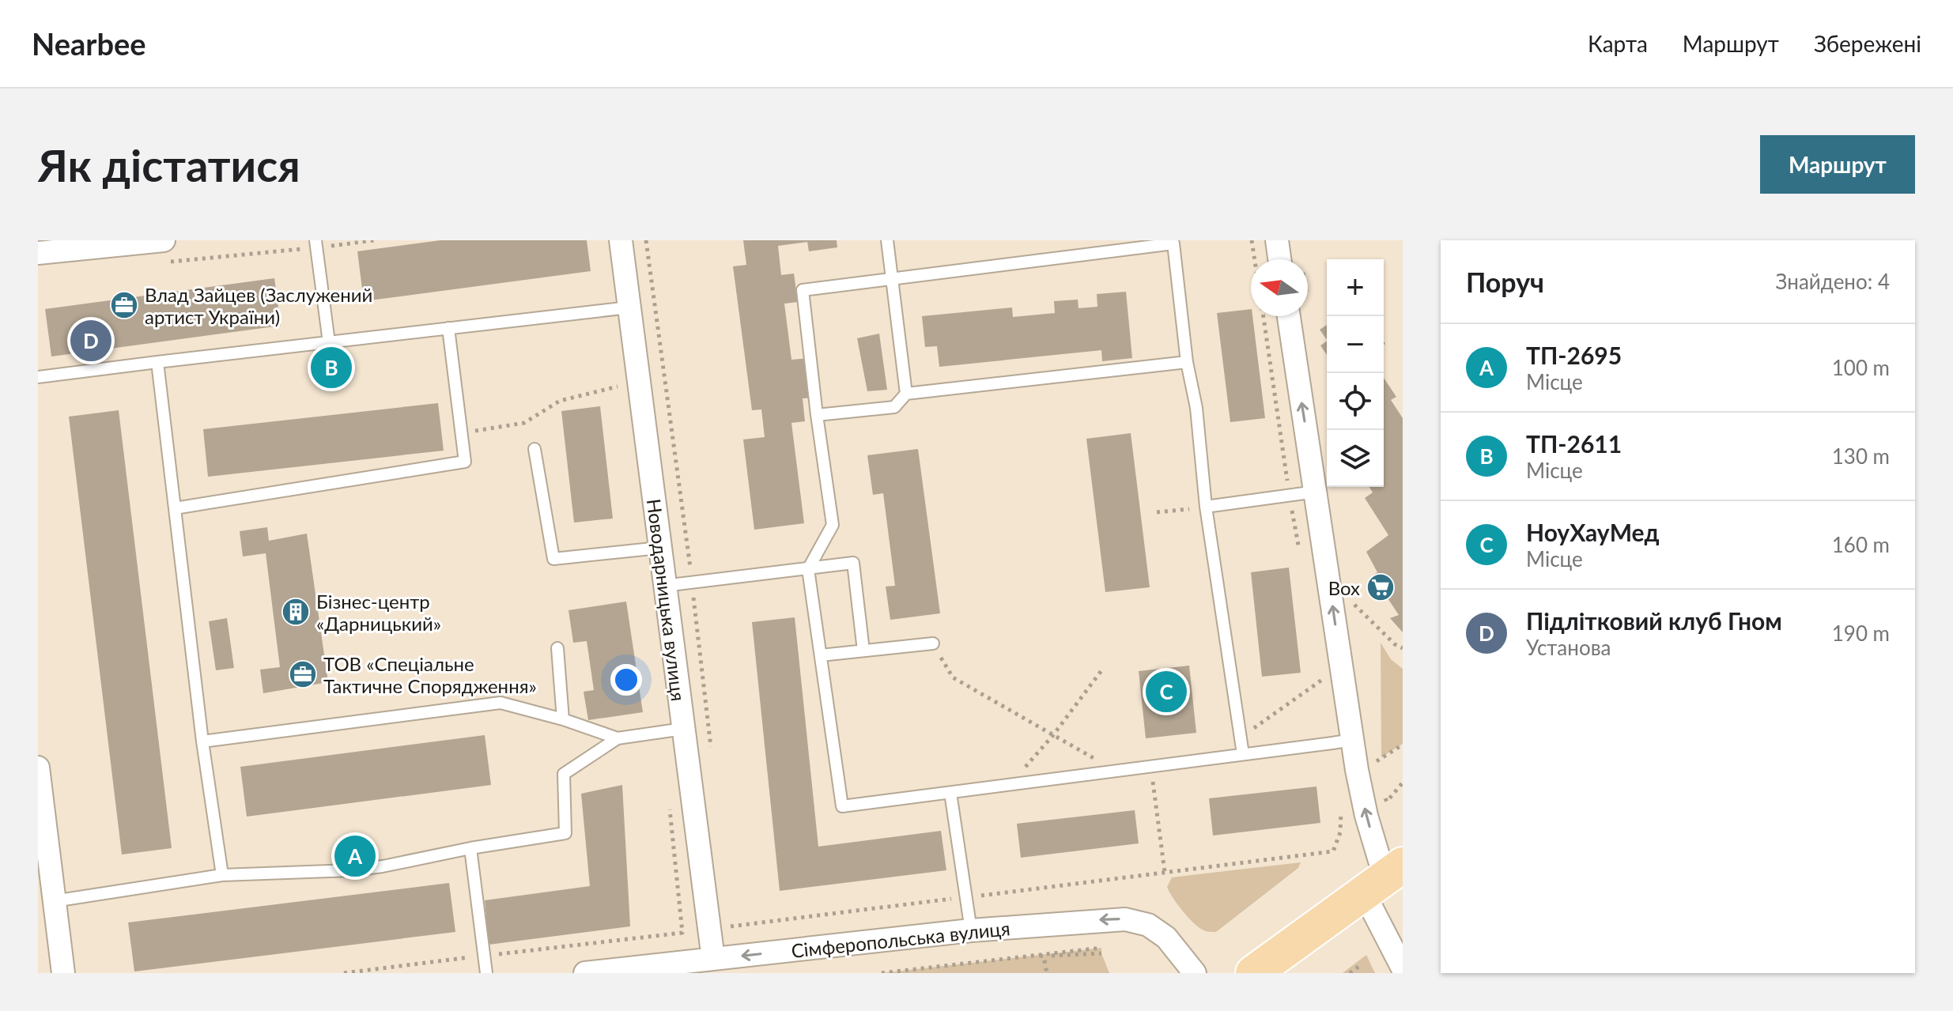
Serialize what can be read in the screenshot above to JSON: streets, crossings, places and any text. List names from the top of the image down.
{
  "streets": {
    "street": ["Новодарницька вулиця", "Сімферопольська вулиця"]
  },
  "crossings": [
    ["Новодарницька вулиця", "Сімферопольська вулиця"]
  ],
  "one_way": ["Сімферопольська вулиця"],
  "places": {
    "office": ["Влад Зайцев (Заслужений артист України)", "ТОВ «Спеціальне Тактичне Спорядження»"],
    "supermarket": ["Box"],
    "building": ["Бізнес-центр «Дарницький»"]
  },
  "north": "left",
  "page": {
    "header": "Nearbee",
    "nav": ["Карта", "Маршрут", "Збережені"],
    "buttons": "Маршрут",
    "title": "Як дістатися",
    "heading": ["Поруч", "Знайдено: 4"],
    "map_buttons": ["+", "−"],
    "pins": [
      "D",
      "B",
      "C",
      "A"
    ],
    "list": [
      {
        "mark": "A",
        "name": "ТП-2695",
        "note": "Місце",
        "value": "100 m"
      },
      {
        "mark": "B",
        "name": "ТП-2611",
        "note": "Місце",
        "value": "130 m"
      },
      {
        "mark": "C",
        "name": "НоуХауМед",
        "note": "Місце",
        "value": "160 m"
      },
      {
        "mark": "D",
        "name": "Підлітковий клуб Гном",
        "note": "Установа",
        "value": "190 m"
      }
    ]
  }
}
